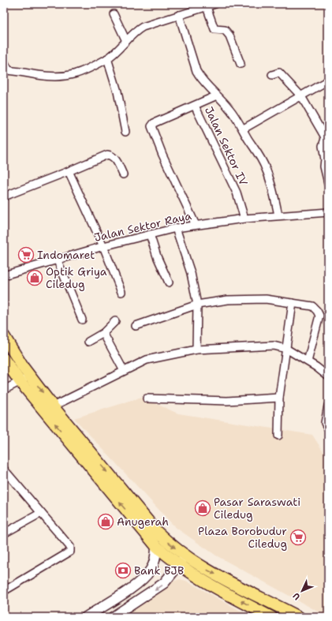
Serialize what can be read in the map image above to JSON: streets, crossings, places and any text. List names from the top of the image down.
{
  "streets": {
    "street": ["Jalan Sektor IV", "Jalan Sektor Raya"]
  },
  "crossings": [
    ["Jalan Sektor IV", "Jalan Sektor Raya"]
  ],
  "places": {
    "supermarket": ["Indomaret", "Plaza Borobudur Ciledug"],
    "shop": ["Optik Griya Ciledug", "Pasar Saraswati Ciledug", "Anugerah"],
    "bank": ["Bank BJB"]
  },
  "north": "bottom left"
}
